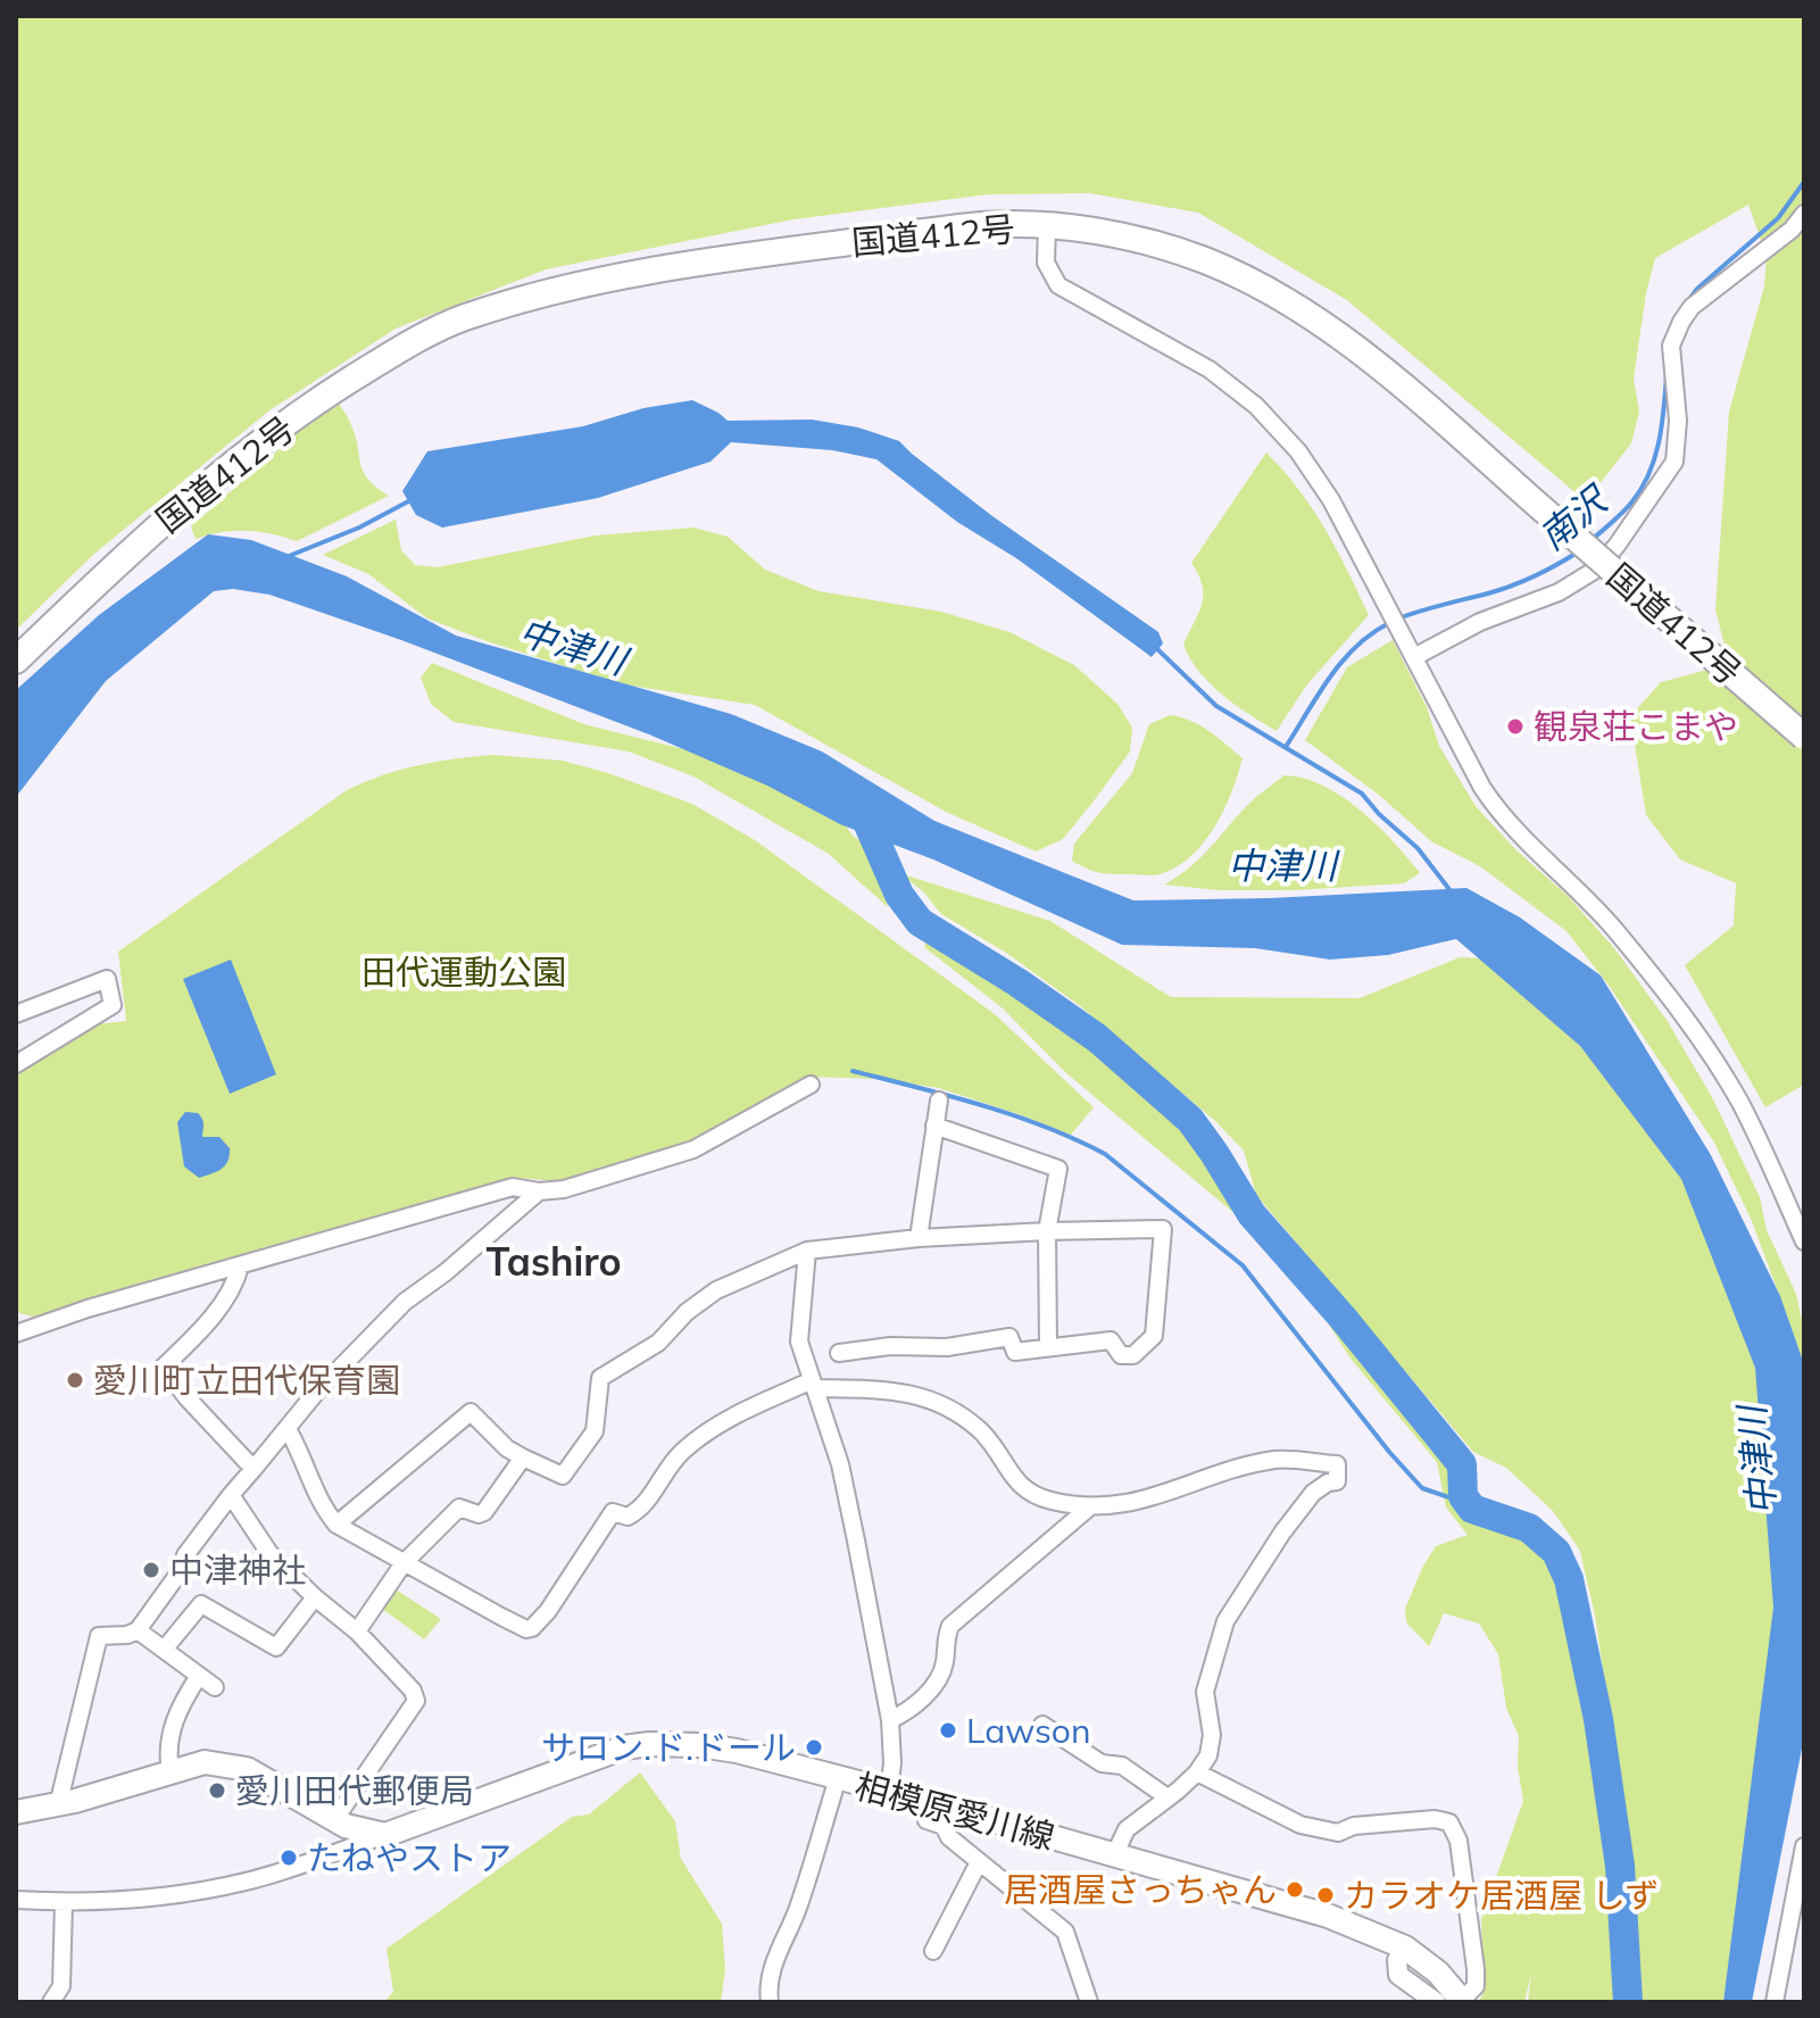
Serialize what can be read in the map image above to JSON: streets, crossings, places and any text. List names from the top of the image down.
{
  "streets": {
    "highway": ["国道412号"],
    "main road": ["相模原愛川線"]
  },
  "districts": ["Tashiro"],
  "water": ["南沢", "中津川"],
  "parks": ["田代運動公園"],
  "places": [
    "観泉荘こまや",
    "愛川町立田代保育園",
    "中津神社",
    "Lawson",
    "サロン.ド.ドール",
    "愛川田代郵便局",
    "たねやストア",
    "居酒屋さっちゃん",
    "カラオケ居酒屋 しず"
  ]
}
